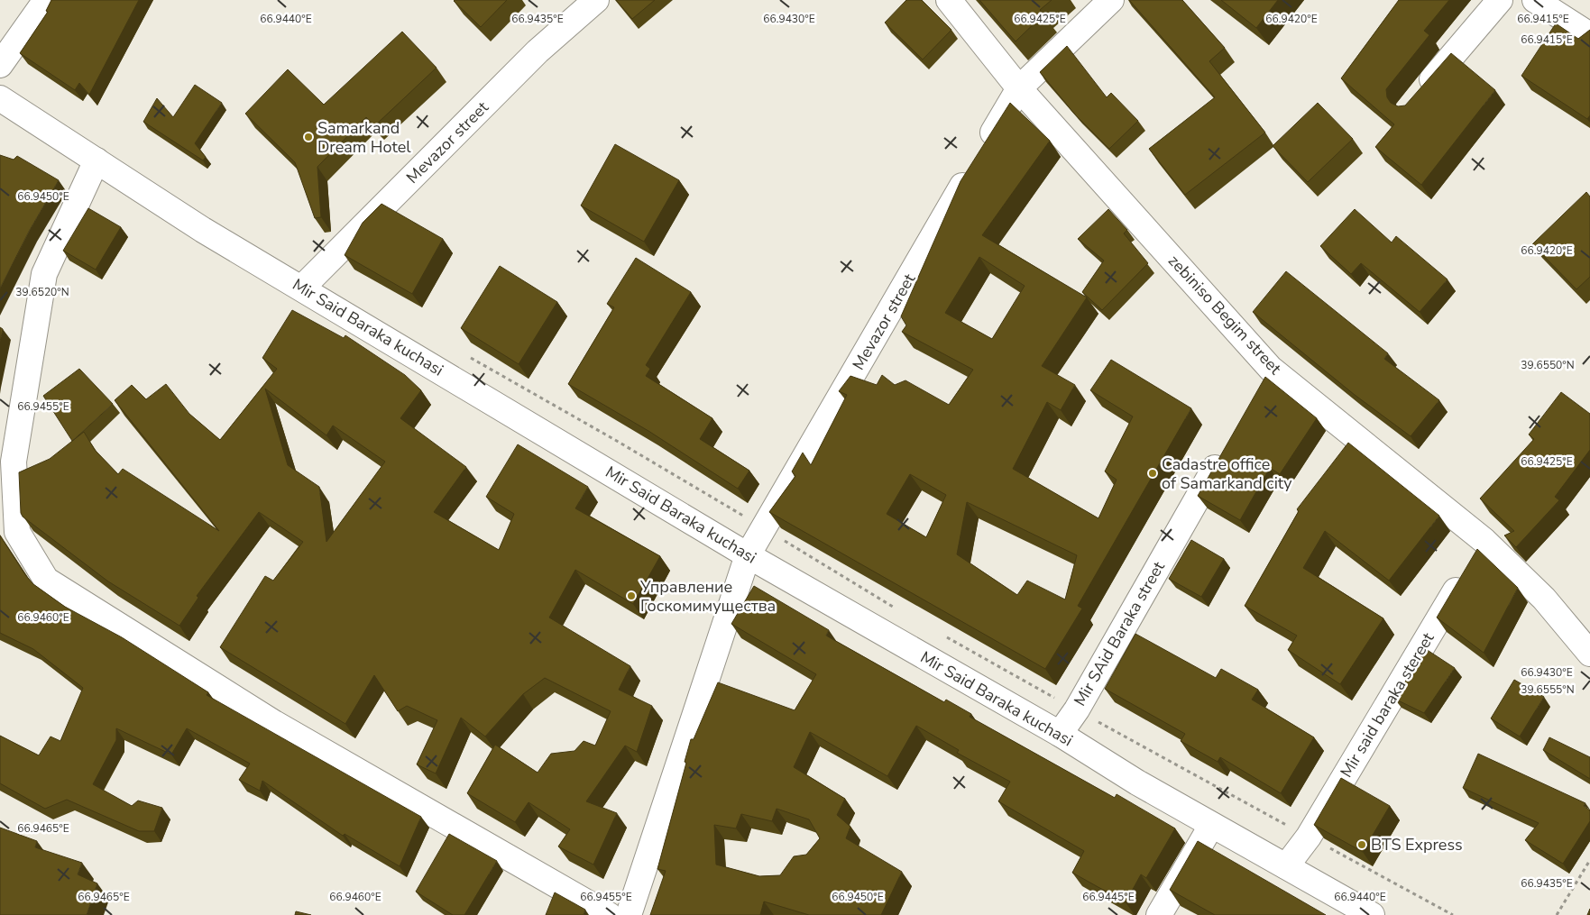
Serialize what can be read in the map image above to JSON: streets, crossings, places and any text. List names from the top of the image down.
{
  "streets": {
    "street": [
      "Mevazor street",
      "zebiniso Begim street",
      "Mir Said Baraka kuchasi",
      "Mir SAid Baraka street",
      "Mir said baraka stereet"
    ]
  },
  "crossings": [
    ["Mevazor street", "zebiniso Begim street"],
    ["Mevazor street", "Mir Said Baraka kuchasi"],
    ["zebiniso Begim street", "Mir said baraka stereet"],
    ["Mir Said Baraka kuchasi", "Mir SAid Baraka street"],
    ["Mir Said Baraka kuchasi", "Mir said baraka stereet"]
  ],
  "places": [
    "Samarkand Dream Hotel",
    "Cadastre office of Samarkand city",
    "Управление Госкомимущества",
    "BTS Express"
  ],
  "coordinates": [
    "66.9415°E",
    "66.9440°E",
    "66.9435°E",
    "66.9430°E",
    "66.9425°E",
    "66.9420°E",
    "66.9450°E",
    "39.6520°N",
    "39.6550°N",
    "66.9455°E",
    "66.9460°E",
    "39.6555°N",
    "66.9465°E",
    "66.9445°E"
  ]
}
